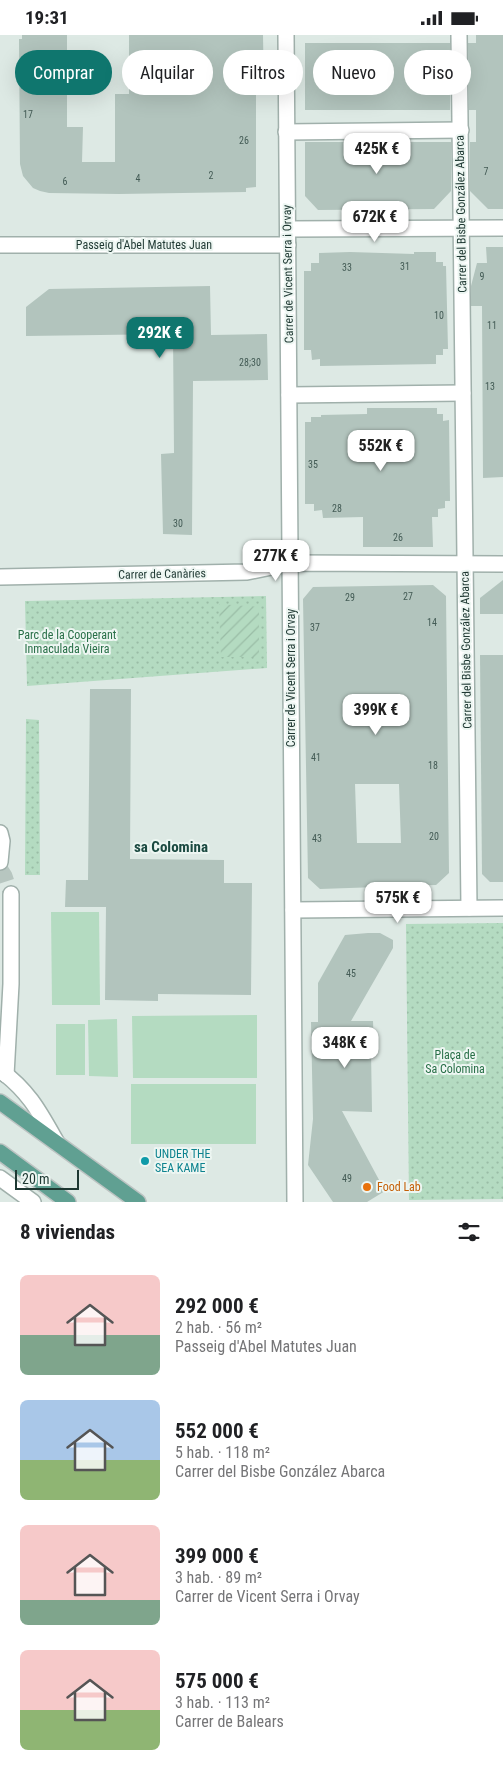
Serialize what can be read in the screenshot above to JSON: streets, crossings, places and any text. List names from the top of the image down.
{
  "streets": {
    "street": [
      "Carrer del Bisbe González Abarca",
      "Passeig d'Abel Matutes Juan",
      "Carrer de Vicent Serra i Orvay",
      "Carrer de Canàries"
    ]
  },
  "crossings": [
    ["Carrer del Bisbe González Abarca", "Carrer de Canàries"],
    ["Passeig d'Abel Matutes Juan", "Carrer de Vicent Serra i Orvay"],
    ["Carrer de Vicent Serra i Orvay", "Carrer de Canàries"]
  ],
  "districts": ["sa Colomina"],
  "parks": ["Parc de la Cooperant Inmaculada Vieira", "Plaça de Sa Colomina"],
  "places": ["UNDER THE SEA KAME", "Food Lab"],
  "house_numbers": [
    "17",
    "26",
    "7",
    "2",
    "4",
    "6",
    "31",
    "33",
    "9",
    "10",
    "11",
    "28;30",
    "13",
    "35",
    "28",
    "30",
    "26",
    "27",
    "29",
    "14",
    "37",
    "41",
    "18",
    "20",
    "43",
    "45",
    "49"
  ],
  "scale_bar": "20 m",
  "page": {
    "status": "19:31",
    "chip": [
      "Comprar",
      "Alquilar",
      "Filtros",
      "Nuevo",
      "Piso"
    ],
    "price": [
      "425K €",
      "672K €",
      "292K €",
      "552K €",
      "277K €",
      "399K €",
      "575K €",
      "348K €"
    ],
    "scale": "20 m",
    "heading": "8 viviendas",
    "list": [
      {
        "name": "292 000 €",
        "note": "2 hab. · 56 m² · Passeig d'Abel Matutes Juan"
      },
      {
        "name": "552 000 €",
        "note": "5 hab. · 118 m² · Carrer del Bisbe González Abarca"
      },
      {
        "name": "399 000 €",
        "note": "3 hab. · 89 m² · Carrer de Vicent Serra i Orvay"
      },
      {
        "name": "575 000 €",
        "note": "3 hab. · 113 m² · Carrer de Balears"
      }
    ]
  }
}
